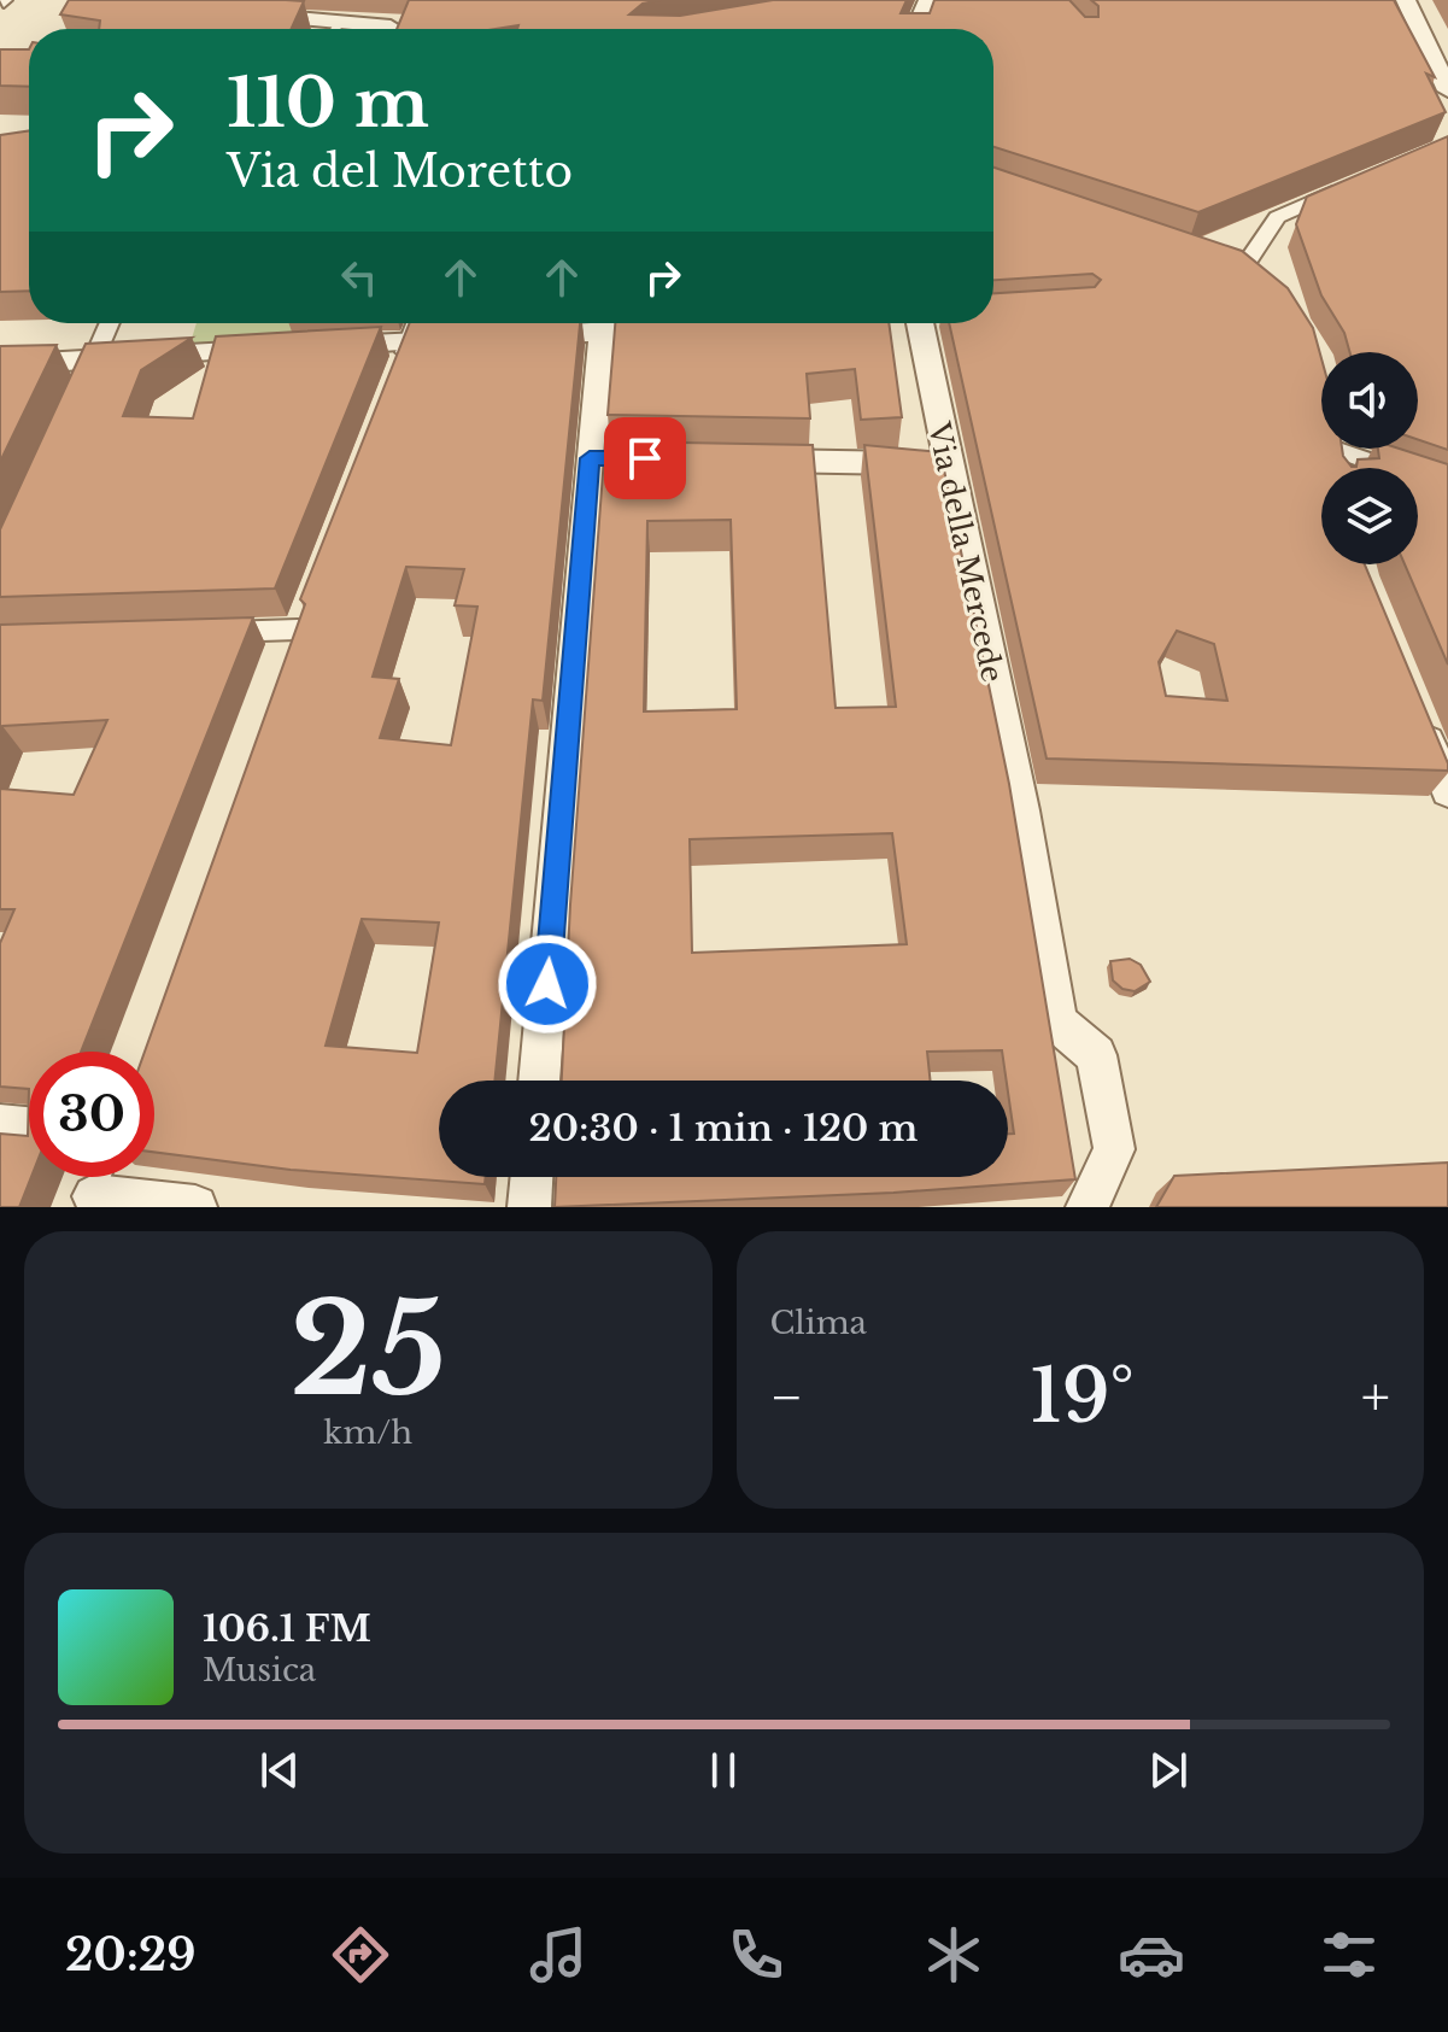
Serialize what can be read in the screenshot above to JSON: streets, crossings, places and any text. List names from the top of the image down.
{
  "streets": {
    "street": ["Via della Mercede"]
  },
  "page": {
    "turn": ["110 m", "Via del Moretto"],
    "limit": "30",
    "trip": "20:30 · 1 min · 120 m",
    "tile": [
      ["25", "km/h"],
      "Clima"
    ],
    "heat": ["−", "19°", "+"],
    "song": ["106.1 FM", "Musica"],
    "tabs": "20:29"
  }
}
